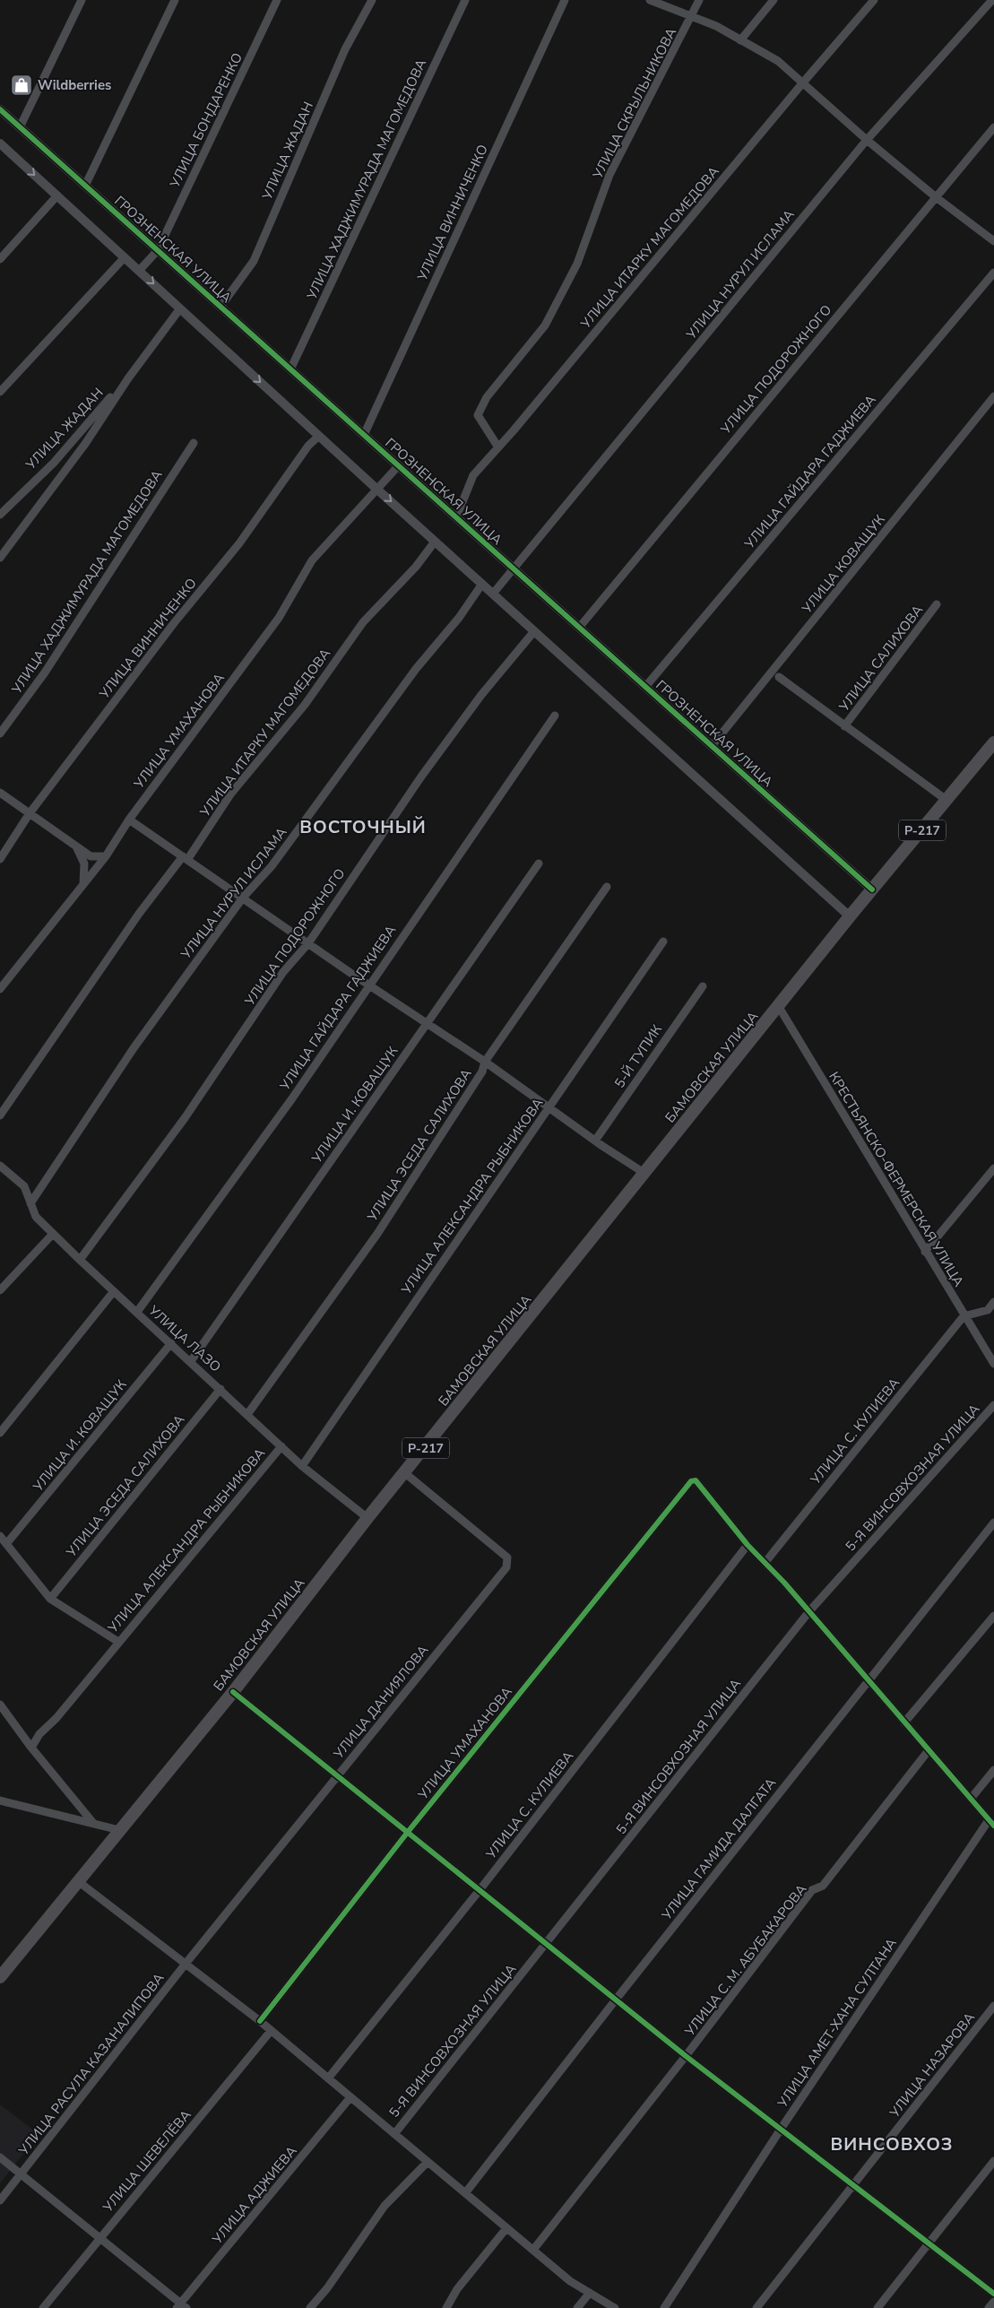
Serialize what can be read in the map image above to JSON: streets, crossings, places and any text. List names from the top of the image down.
{
  "streets": {
    "highway": ["Р-217", "БАМОВСКАЯ УЛИЦА"],
    "street": [
      "УЛИЦА СКРЫЛЬНИКОВА",
      "УЛИЦА БОНДАРЕНКО",
      "УЛИЦА ЖАДАН",
      "УЛИЦА ХАДЖИМУРАДА МАГОМЕДОВА",
      "УЛИЦА ВИННИЧЕНКО",
      "УЛИЦА ИТАРКУ МАГОМЕДОВА",
      "ГРОЗНЕНСКАЯ УЛИЦА",
      "УЛИЦА НУРУЛ ИСЛАМА",
      "УЛИЦА ПОДОРОЖНОГО",
      "УЛИЦА ГАЙДАРА ГАДЖИЕВА",
      "УЛИЦА КОВАЩУК",
      "УЛИЦА САЛИХОВА",
      "УЛИЦА УМАХАНОВА",
      "5-Й ТУПИК",
      "УЛИЦА И. КОВАЩУК",
      "УЛИЦА ЭСЕДА САЛИХОВА",
      "КРЕСТЬЯНСКО-ФЕРМЕРСКАЯ УЛИЦА",
      "УЛИЦА АЛЕКСАНДРА РЫБНИКОВА",
      "УЛИЦА ЛАЗО",
      "УЛИЦА С. КУЛИЕВА",
      "5-Я ВИНСОВХОЗНАЯ УЛИЦА",
      "УЛИЦА ДАНИЯЛОВА",
      "УЛИЦА ГАМИДА ДАЛГАТА",
      "УЛИЦА С. М. АБУБАКАРОВА",
      "УЛИЦА АМЕТ-ХАНА СУЛТАНА",
      "УЛИЦА РАСУЛА КАЗАНАЛИПОВА",
      "УЛИЦА НАЗАРОВА",
      "УЛИЦА ШЕВЕЛЁВА",
      "УЛИЦА АДЖИЕВА"
    ]
  },
  "crossings": [
    ["УЛИЦА СКРЫЛЬНИКОВА", "УЛИЦА ИТАРКУ МАГОМЕДОВА"],
    ["УЛИЦА БОНДАРЕНКО", "ГРОЗНЕНСКАЯ УЛИЦА"],
    ["УЛИЦА ЖАДАН", "ГРОЗНЕНСКАЯ УЛИЦА"],
    ["УЛИЦА ХАДЖИМУРАДА МАГОМЕДОВА", "ГРОЗНЕНСКАЯ УЛИЦА"],
    ["УЛИЦА ВИННИЧЕНКО", "ГРОЗНЕНСКАЯ УЛИЦА"],
    ["УЛИЦА ИТАРКУ МАГОМЕДОВА", "ГРОЗНЕНСКАЯ УЛИЦА"],
    ["ГРОЗНЕНСКАЯ УЛИЦА", "УЛИЦА НУРУЛ ИСЛАМА"],
    ["ГРОЗНЕНСКАЯ УЛИЦА", "УЛИЦА ПОДОРОЖНОГО"],
    ["ГРОЗНЕНСКАЯ УЛИЦА", "УЛИЦА ГАЙДАРА ГАДЖИЕВА"],
    ["ГРОЗНЕНСКАЯ УЛИЦА", "УЛИЦА КОВАЩУК"],
    ["ГРОЗНЕНСКАЯ УЛИЦА", "УЛИЦА УМАХАНОВА"],
    ["ГРОЗНЕНСКАЯ УЛИЦА", "БАМОВСКАЯ УЛИЦА"],
    ["УЛИЦА НУРУЛ ИСЛАМА", "УЛИЦА ЛАЗО"],
    ["УЛИЦА ПОДОРОЖНОГО", "УЛИЦА ЛАЗО"],
    ["УЛИЦА ГАЙДАРА ГАДЖИЕВА", "УЛИЦА ЛАЗО"],
    ["УЛИЦА УМАХАНОВА", "УЛИЦА С. КУЛИЕВА"],
    ["БАМОВСКАЯ УЛИЦА", "КРЕСТЬЯНСКО-ФЕРМЕРСКАЯ УЛИЦА"],
    ["БАМОВСКАЯ УЛИЦА", "УЛИЦА ЛАЗО"],
    ["БАМОВСКАЯ УЛИЦА", "УЛИЦА ДАНИЯЛОВА"],
    ["УЛИЦА И. КОВАЩУК", "УЛИЦА ЛАЗО"],
    ["УЛИЦА ЭСЕДА САЛИХОВА", "УЛИЦА ЛАЗО"],
    ["КРЕСТЬЯНСКО-ФЕРМЕРСКАЯ УЛИЦА", "УЛИЦА С. КУЛИЕВА"],
    ["УЛИЦА АЛЕКСАНДРА РЫБНИКОВА", "УЛИЦА ЛАЗО"],
    ["УЛИЦА ДАНИЯЛОВА", "УЛИЦА РАСУЛА КАЗАНАЛИПОВА"]
  ],
  "districts": ["ВОСТОЧНЫЙ", "ВИНСОВХОЗ"],
  "places": {
    "shop": ["Wildberries"]
  }
}
